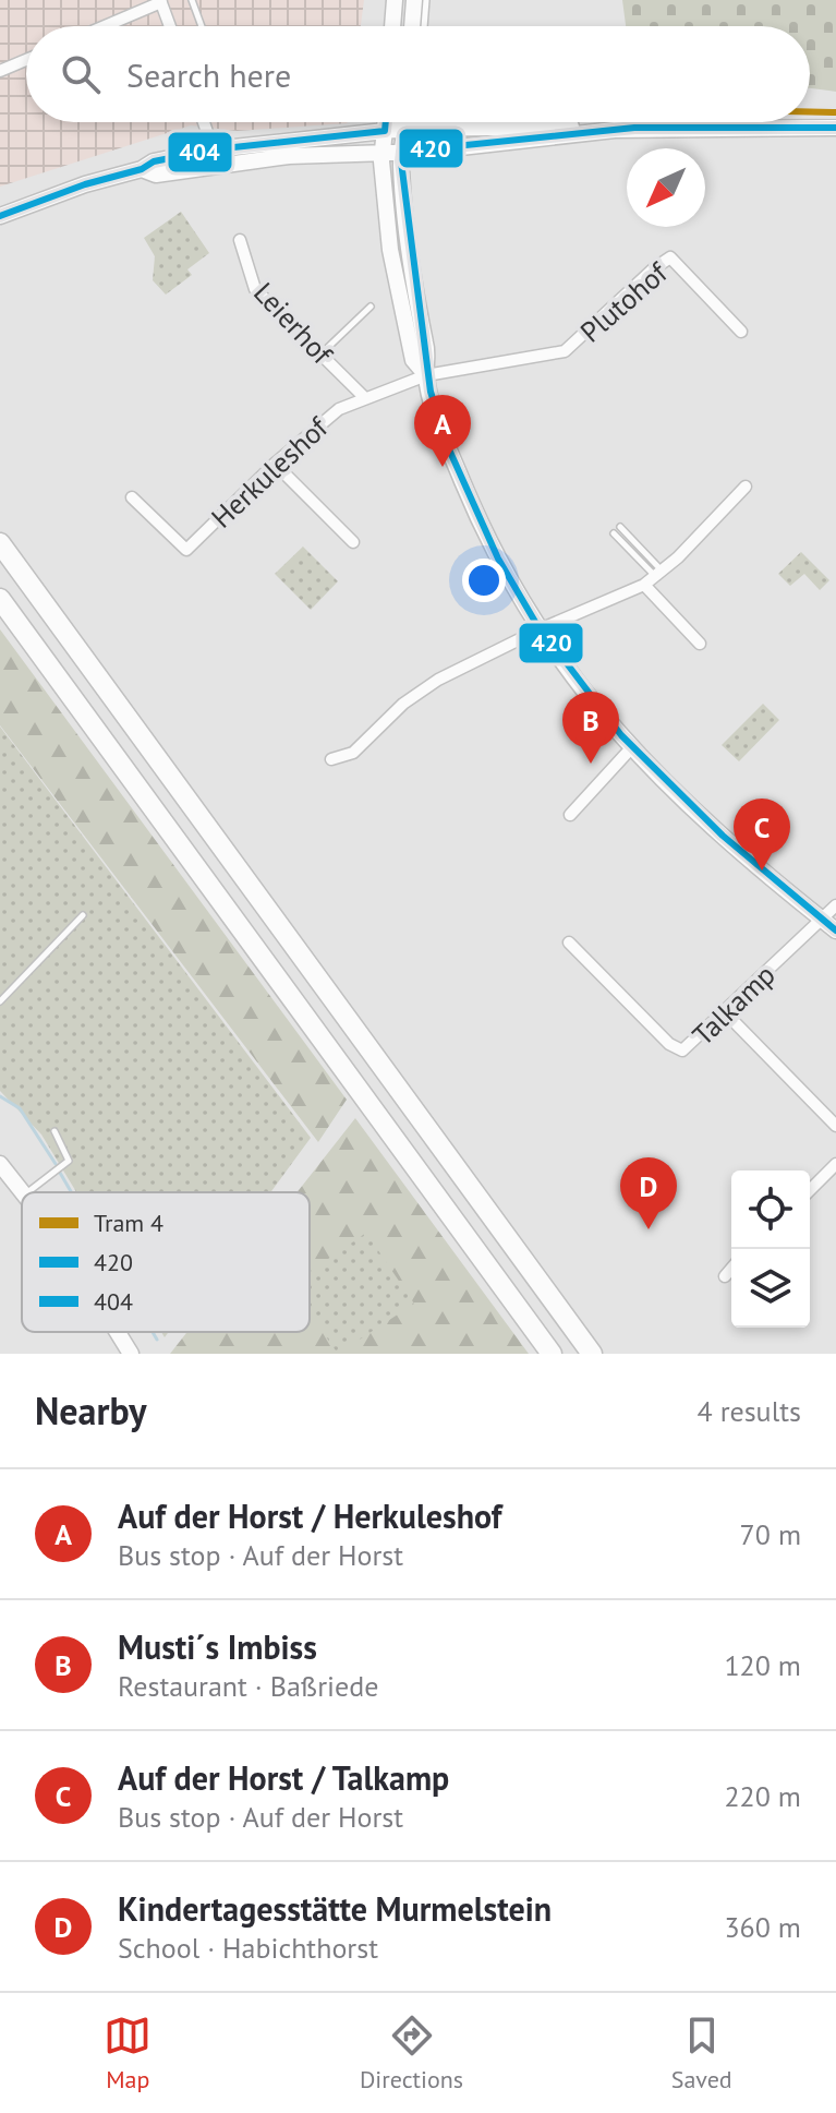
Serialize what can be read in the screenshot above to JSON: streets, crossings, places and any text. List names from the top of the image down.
{
  "streets": {
    "street": [
      "Plutohof",
      "Leierhof",
      "Herkuleshof",
      "Talkamp"
    ]
  },
  "crossings": [
    ["Plutohof", "Herkuleshof"],
    ["Leierhof", "Herkuleshof"]
  ],
  "lines": ["tram line 4", "transit line 404", "transit line 420"],
  "legend": ["Tram 4", "420", "404"],
  "north": "bottom left",
  "page": {
    "search": "Search here",
    "pins": [
      "A",
      "B",
      "C",
      "D"
    ],
    "heading": ["Nearby", "4 results"],
    "list": [
      {
        "mark": "A",
        "name": "Auf der Horst / Herkuleshof",
        "note": "Bus stop · Auf der Horst",
        "value": "70 m"
      },
      {
        "mark": "B",
        "name": "Musti´s Imbiss",
        "note": "Restaurant · Baßriede",
        "value": "120 m"
      },
      {
        "mark": "C",
        "name": "Auf der Horst / Talkamp",
        "note": "Bus stop · Auf der Horst",
        "value": "220 m"
      },
      {
        "mark": "D",
        "name": "Kindertagesstätte Murmelstein",
        "note": "School · Habichthorst",
        "value": "360 m"
      }
    ],
    "nav": ["Map", "Directions", "Saved"]
  }
}
